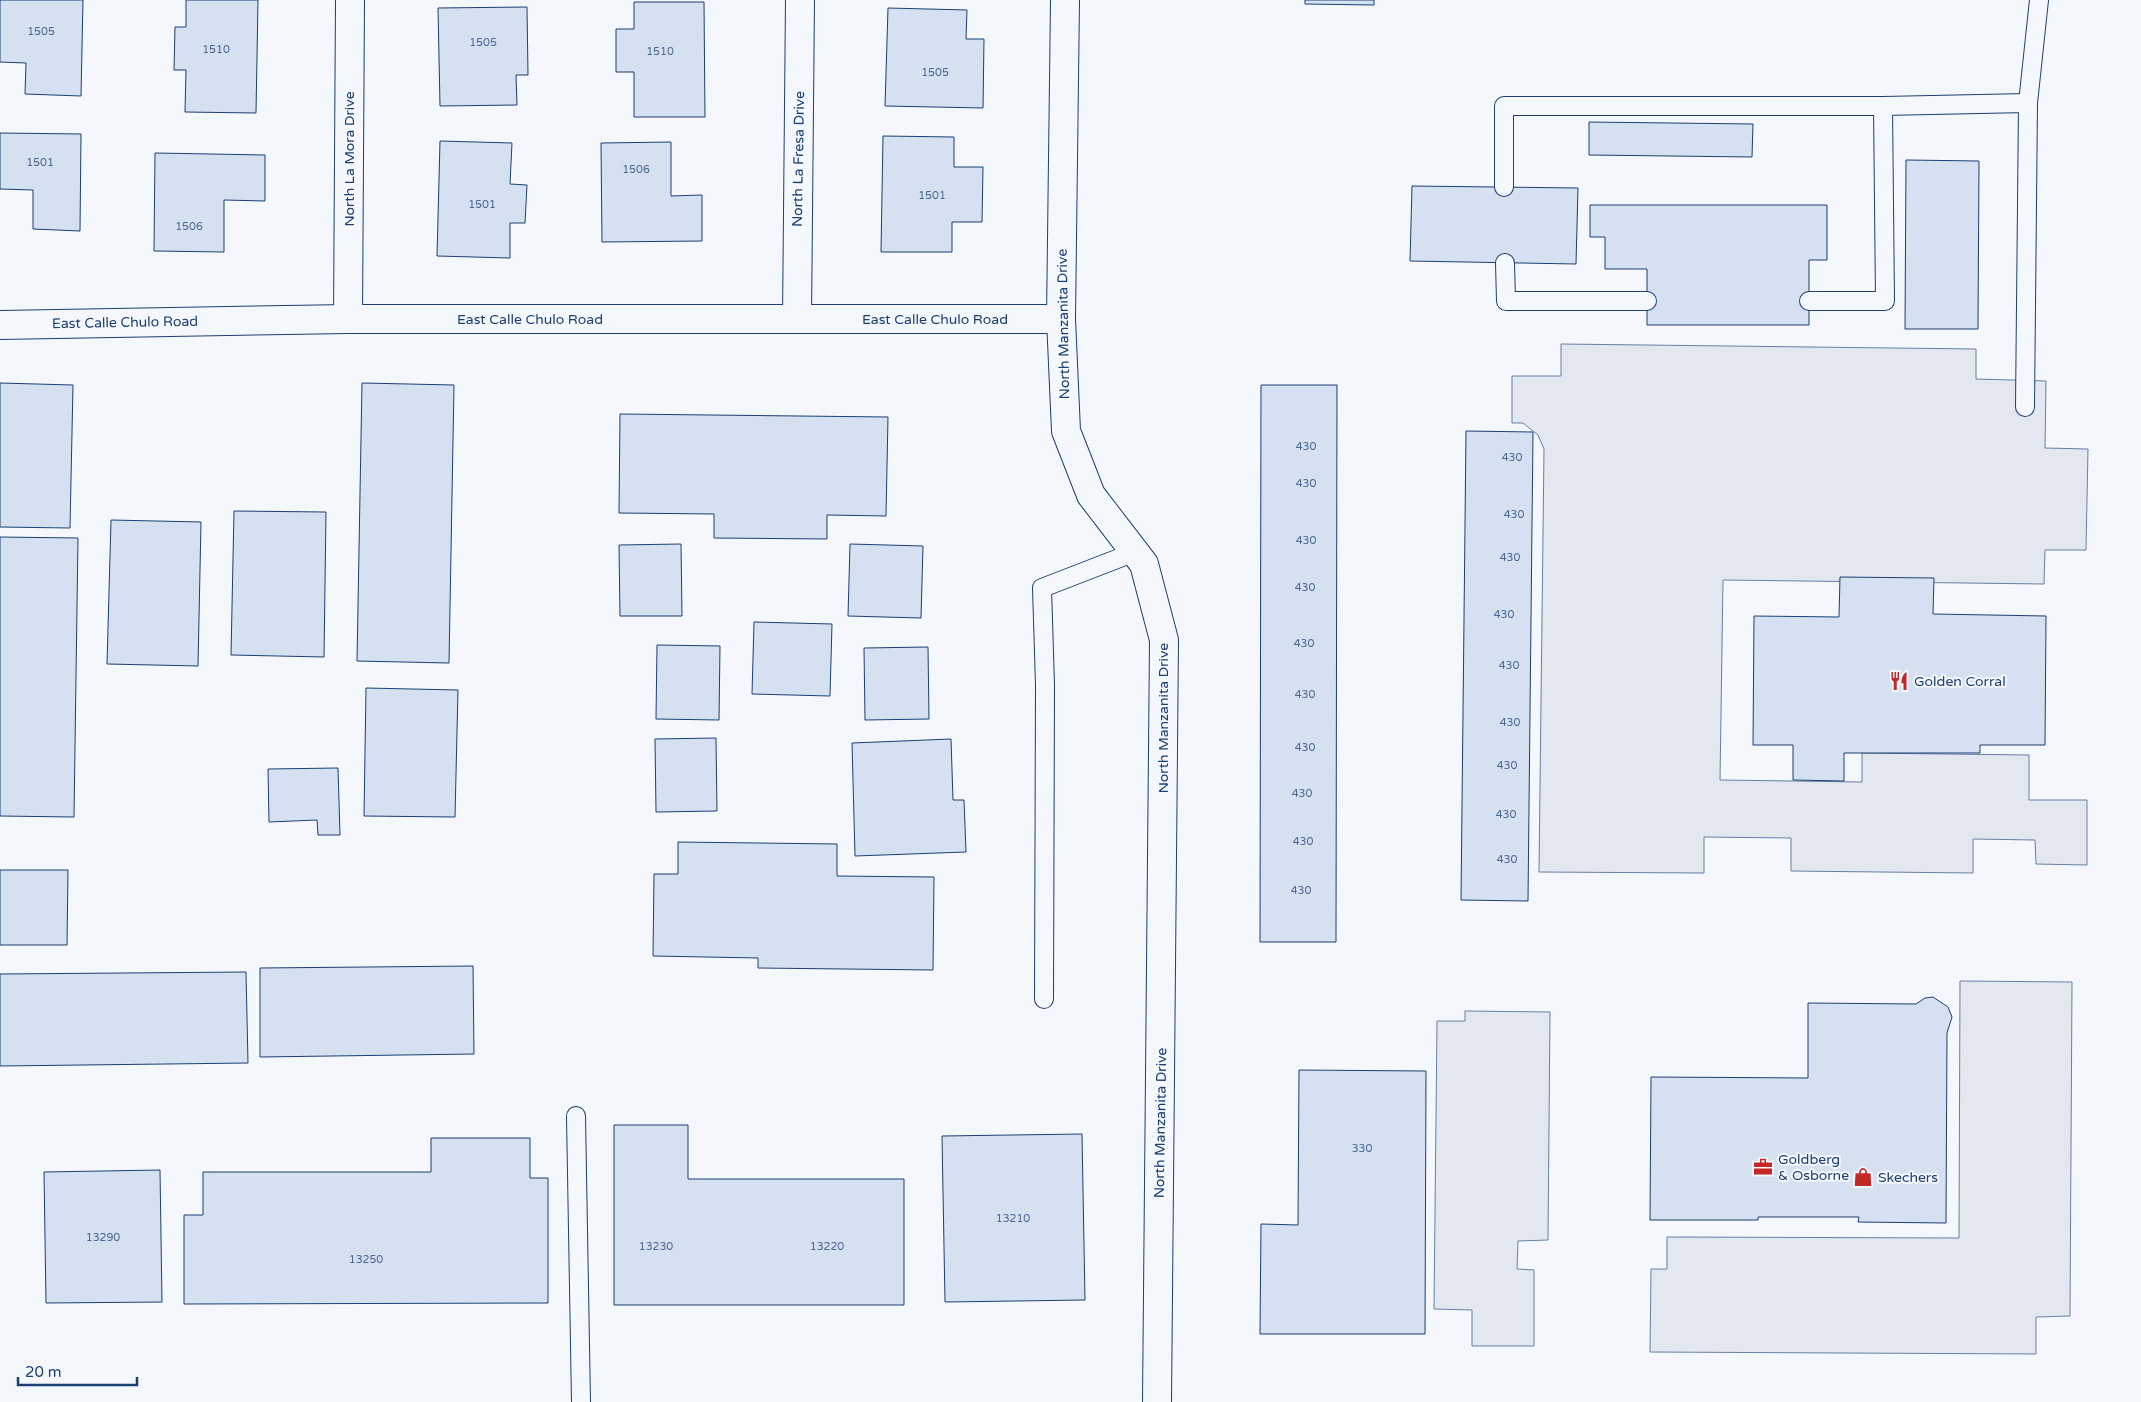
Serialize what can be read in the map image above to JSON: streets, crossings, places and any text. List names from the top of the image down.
{
  "streets": {
    "street": [
      "North La Mora Drive",
      "North La Fresa Drive",
      "East Calle Chulo Road",
      "North Manzanita Drive"
    ]
  },
  "crossings": [
    ["North La Mora Drive", "East Calle Chulo Road"],
    ["North La Fresa Drive", "East Calle Chulo Road"],
    ["East Calle Chulo Road", "North Manzanita Drive"]
  ],
  "places": {
    "restaurant": ["Golden Corral"],
    "office": ["Goldberg & Osborne"],
    "shop": ["Skechers"]
  },
  "house_numbers": [
    "1505",
    "1505",
    "1510",
    "1510",
    "1505",
    "1501",
    "1506",
    "1501",
    "1501",
    "1506",
    "430",
    "430",
    "430",
    "430",
    "430",
    "430",
    "430",
    "430",
    "430",
    "430",
    "430",
    "430",
    "430",
    "430",
    "430",
    "430",
    "430",
    "430",
    "430",
    "330",
    "13210",
    "13290",
    "13230",
    "13220",
    "13250"
  ],
  "scale_bar": "20 m"
}
